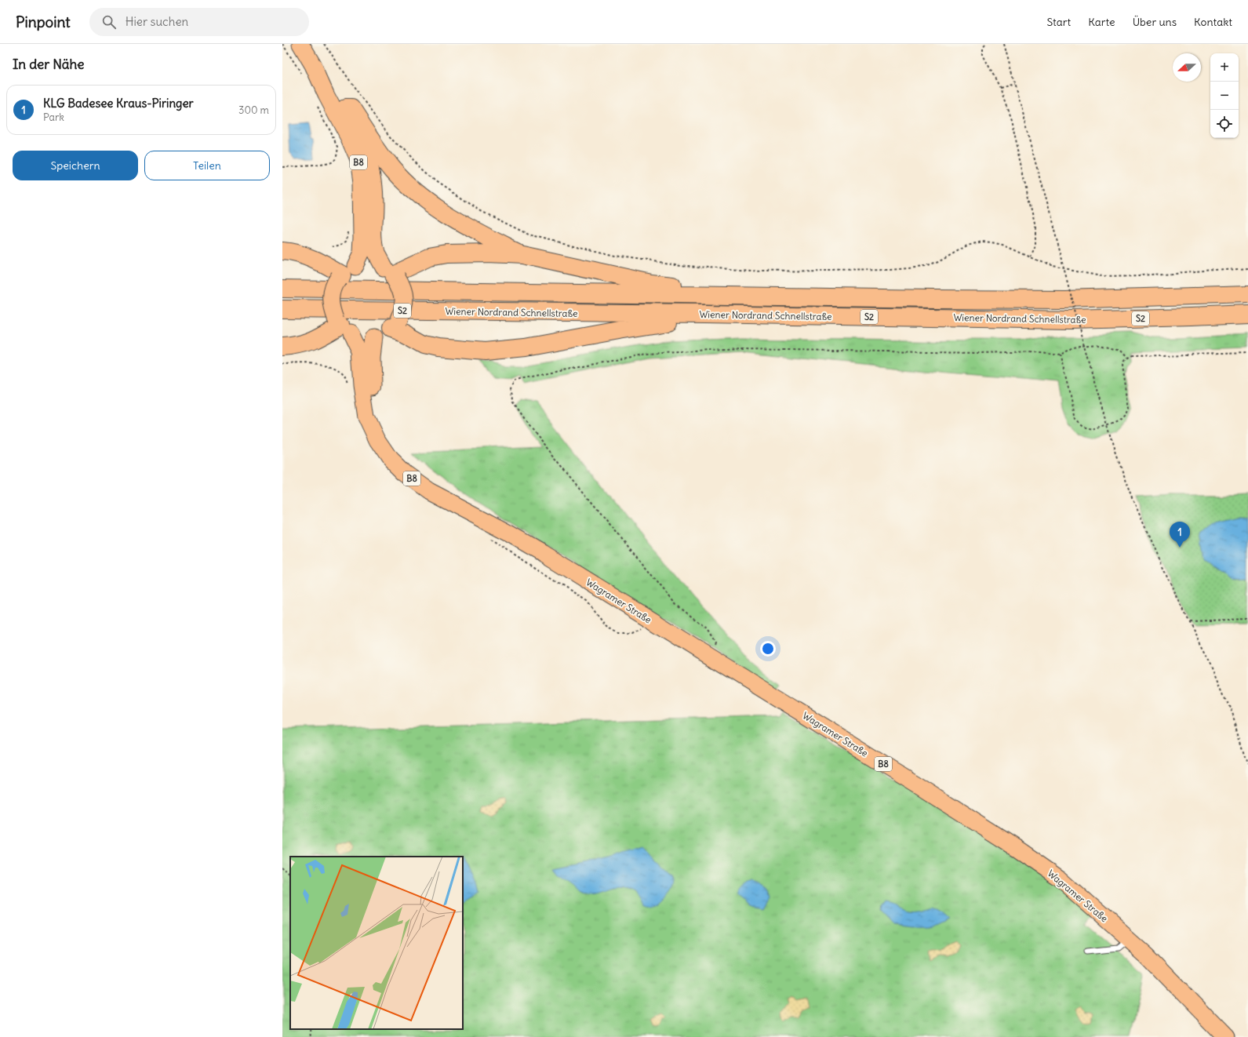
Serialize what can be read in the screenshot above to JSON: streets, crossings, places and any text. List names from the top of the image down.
{
  "streets": {
    "highway": ["S2", "Wiener Nordrand Schnellstraße"],
    "main road": ["B8", "Wagramer Straße"]
  },
  "crossings": [
    ["B8", "Wagramer Straße"]
  ],
  "north": "left",
  "page": {
    "header": "Pinpoint",
    "search": "Hier suchen",
    "nav": [
      "Start",
      "Karte",
      "Über uns",
      "Kontakt"
    ],
    "heading": "In der Nähe",
    "map_buttons": ["+", "−"],
    "list": [
      {
        "mark": "1",
        "name": "KLG Badesee Kraus-Piringer",
        "note": "Park",
        "value": "300 m"
      }
    ],
    "buttons": ["Speichern", "Teilen"],
    "pins": "1"
  }
}
